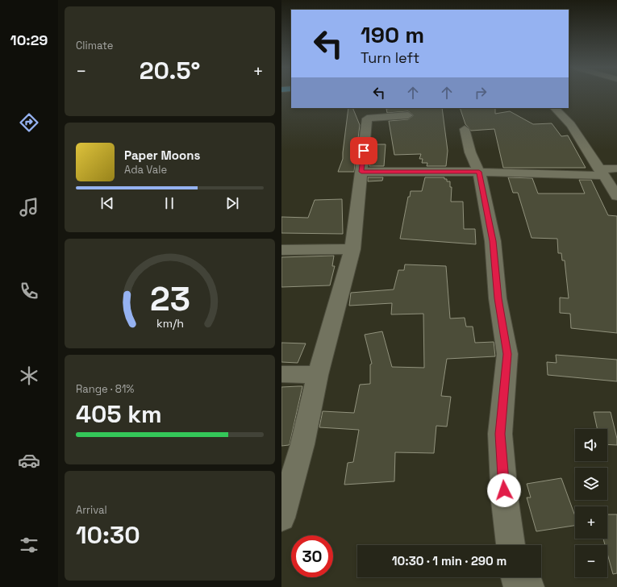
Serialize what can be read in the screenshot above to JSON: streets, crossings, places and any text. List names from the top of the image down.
{
  "page": {
    "tabs": "10:29",
    "tile": [
      "Climate",
      ["Range · 81%", "405 km"],
      ["Arrival", "10:30"]
    ],
    "turn": ["190 m", "Turn left"],
    "heat": ["−", "20.5°", "+"],
    "song": ["Paper Moons", "Ada Vale"],
    "map_buttons": ["+", "−"],
    "limit": "30",
    "trip": "10:30 · 1 min · 290 m",
    "gauge": ["23", "km/h"]
  }
}
